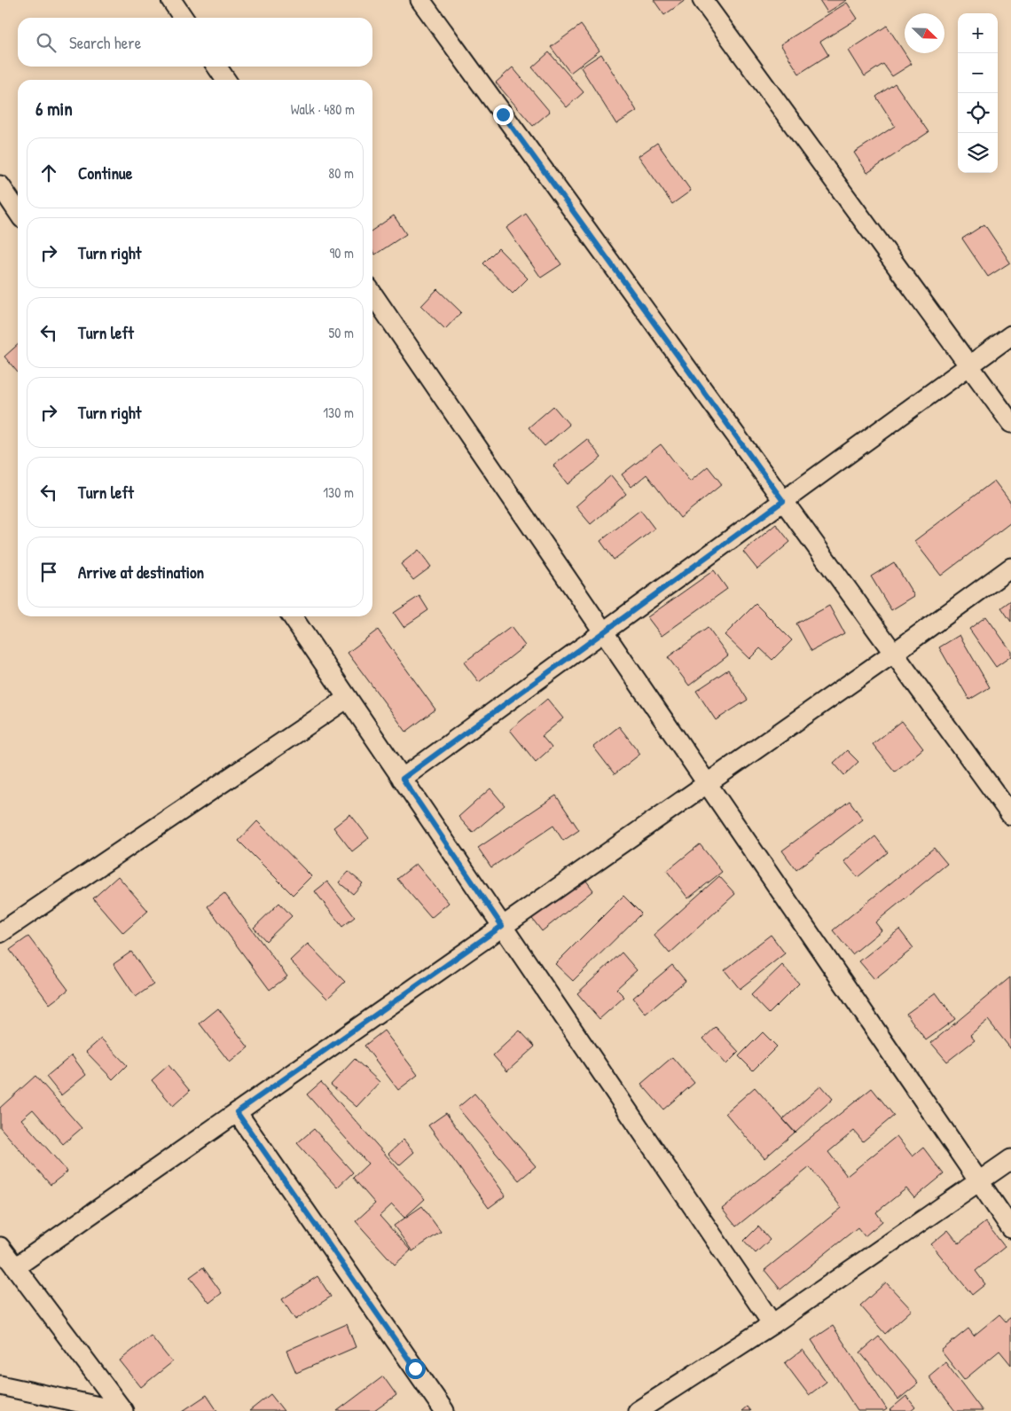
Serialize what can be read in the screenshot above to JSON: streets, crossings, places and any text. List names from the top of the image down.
{
  "north": "bottom right",
  "page": {
    "map_buttons": ["+", "−"],
    "search": "Search here",
    "heading": ["6 min", "Walk · 480 m"],
    "list": [
      ["Continue", "80 m"],
      ["Turn right", "90 m"],
      ["Turn left", "50 m"],
      ["Turn right", "130 m"],
      ["Turn left", "130 m"],
      "Arrive at destination"
    ]
  }
}
